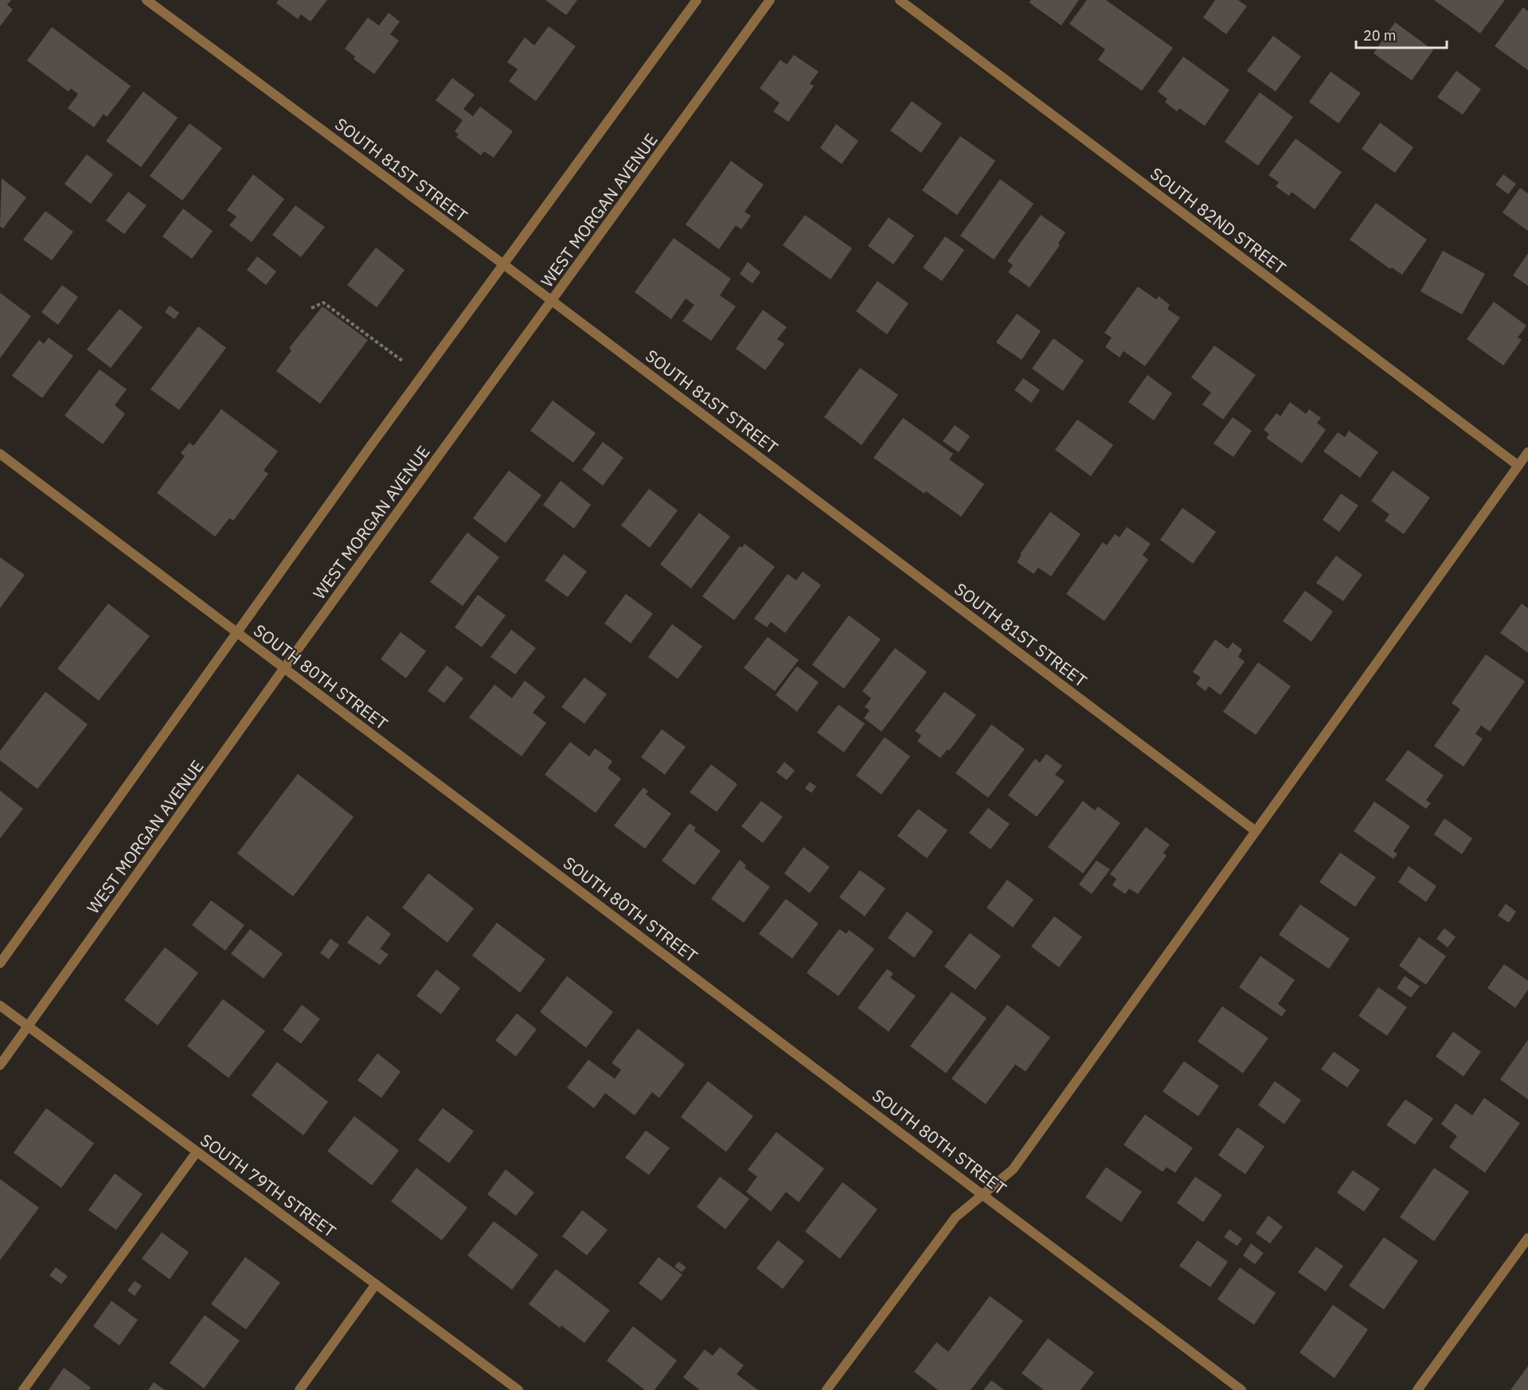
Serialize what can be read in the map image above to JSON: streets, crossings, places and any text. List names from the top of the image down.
{
  "streets": {
    "street": [
      "SOUTH 81ST STREET",
      "WEST MORGAN AVENUE",
      "SOUTH 82ND STREET",
      "SOUTH 80TH STREET",
      "SOUTH 79TH STREET"
    ]
  },
  "crossings": [
    ["SOUTH 81ST STREET", "WEST MORGAN AVENUE"],
    ["WEST MORGAN AVENUE", "SOUTH 80TH STREET"],
    ["WEST MORGAN AVENUE", "SOUTH 79TH STREET"]
  ],
  "scale_bar": "20 m"
}
